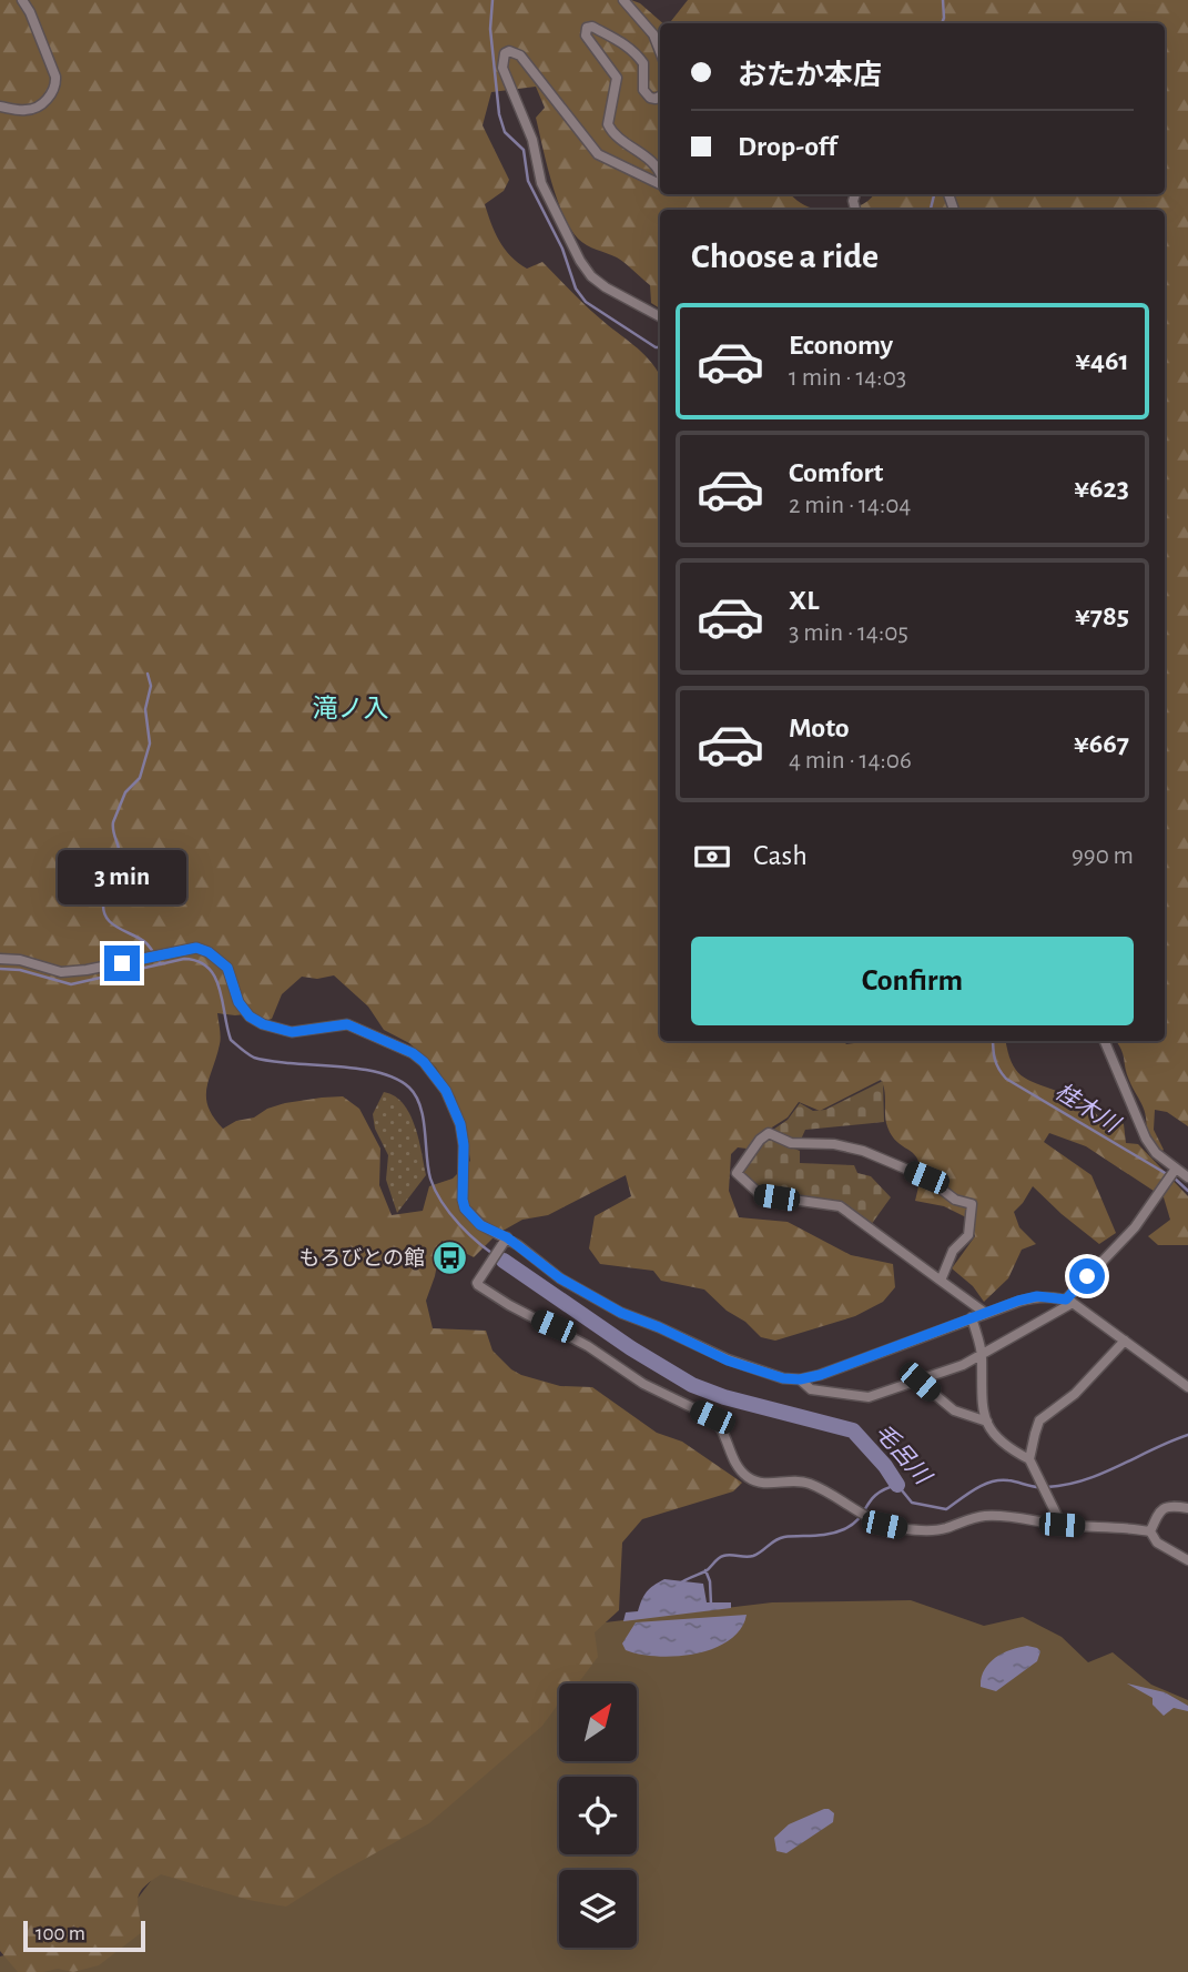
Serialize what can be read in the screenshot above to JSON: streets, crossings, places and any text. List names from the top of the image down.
{
  "districts": ["滝ノ入"],
  "water": ["桂木川", "毛呂川"],
  "places": {
    "bus stop": ["もろびとの館"]
  },
  "scale_bar": "100 m",
  "north": "top right",
  "page": {
    "banner": ["おたか本店", "Drop-off"],
    "heading": "Choose a ride",
    "list": [
      {
        "name": "Economy",
        "note": "1 min · 14:03",
        "value": "¥461"
      },
      {
        "name": "Comfort",
        "note": "2 min · 14:04",
        "value": "¥623"
      },
      {
        "name": "XL",
        "note": "3 min · 14:05",
        "value": "¥785"
      },
      {
        "name": "Moto",
        "note": "4 min · 14:06",
        "value": "¥667"
      }
    ],
    "pay": ["Cash", "990 m"],
    "bubble": "3 min",
    "buttons": "Confirm",
    "scale": "100 m"
  }
}
